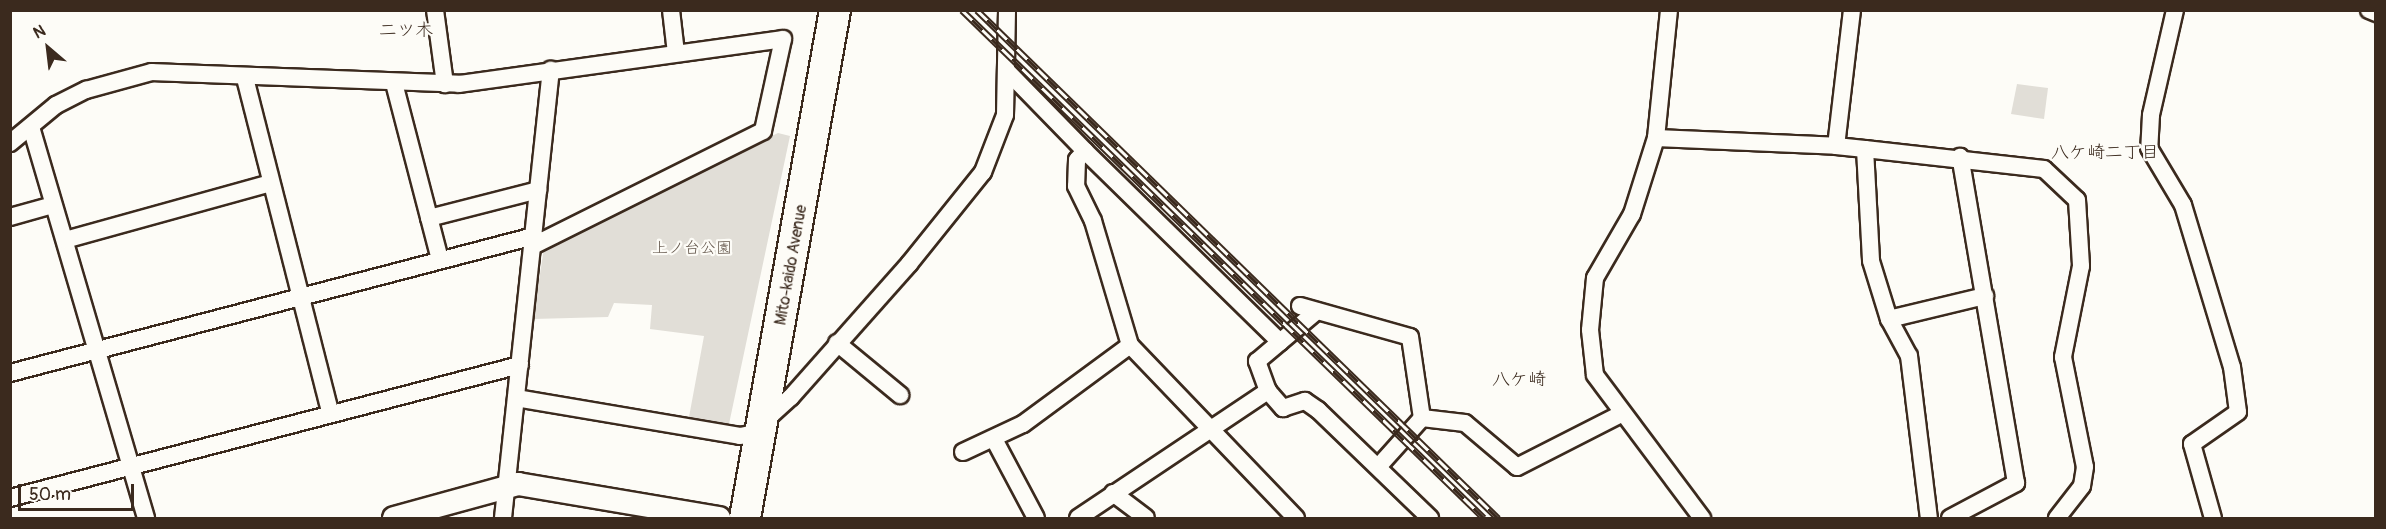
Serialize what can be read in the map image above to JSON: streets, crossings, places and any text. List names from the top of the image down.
{
  "streets": {
    "highway": ["Mito-kaido Avenue"]
  },
  "districts": ["二ツ木", "八ケ崎二丁目", "八ケ崎"],
  "parks": ["上ノ台公園"],
  "scale_bar": "50 m",
  "north": "top left"
}
